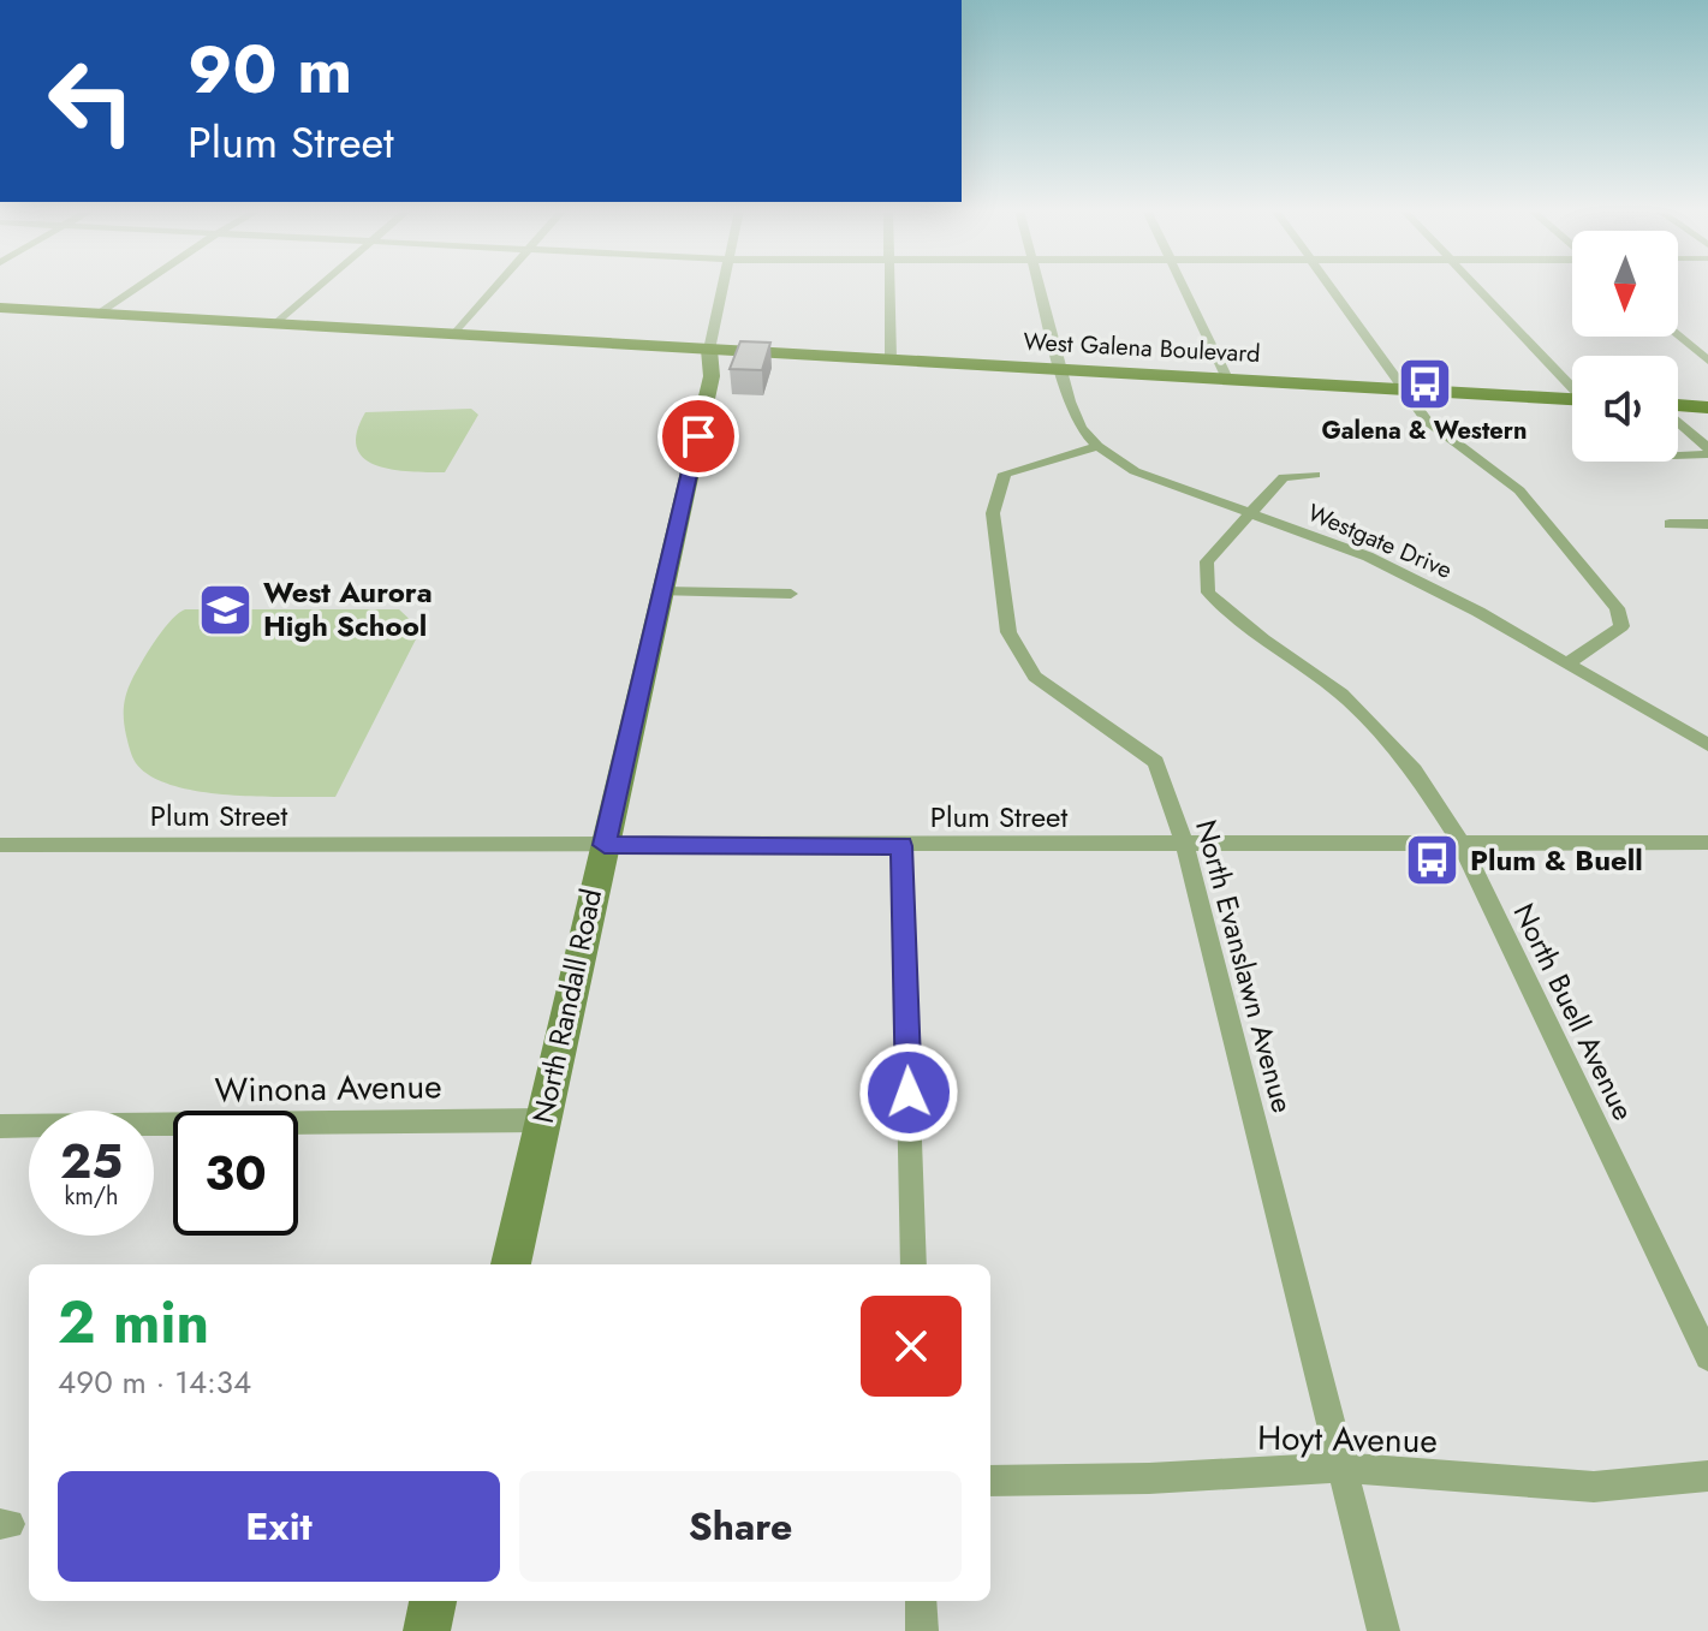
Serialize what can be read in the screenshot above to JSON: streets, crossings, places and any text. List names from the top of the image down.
{
  "streets": {
    "main road": ["West Galena Boulevard", "North Randall Road"],
    "street": [
      "Westgate Drive",
      "Plum Street",
      "North Evanslawn Avenue",
      "North Buell Avenue",
      "Winona Avenue",
      "Hoyt Avenue"
    ]
  },
  "crossings": [
    ["West Galena Boulevard", "Westgate Drive"],
    ["West Galena Boulevard", "North Randall Road"],
    ["Westgate Drive", "North Evanslawn Avenue"],
    ["Westgate Drive", "North Buell Avenue"],
    ["Plum Street", "North Evanslawn Avenue"],
    ["Plum Street", "North Randall Road"],
    ["Plum Street", "North Buell Avenue"],
    ["North Evanslawn Avenue", "Hoyt Avenue"],
    ["North Randall Road", "Winona Avenue"]
  ],
  "places": {
    "bus stop": ["Galena & Western", "Plum & Buell"],
    "school or university": ["West Aurora High School"]
  },
  "north": "bottom",
  "page": {
    "turn": ["90 m", "Plum Street"],
    "speed": "25 km/h",
    "limit": "30",
    "heading": ["2 min", "490 m · 14:34"],
    "buttons": ["Exit", "Share"]
  }
}
